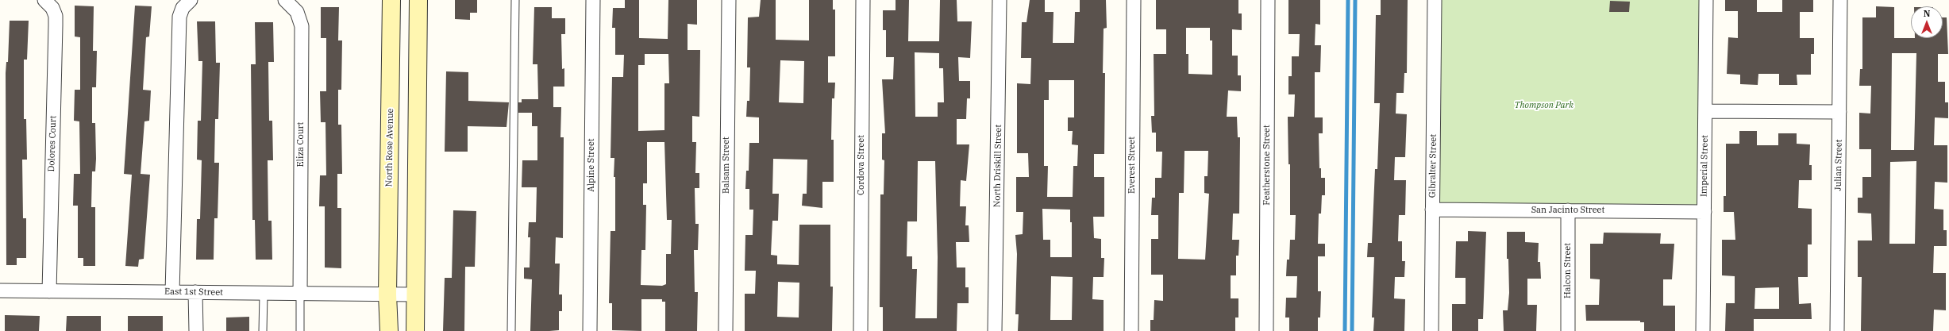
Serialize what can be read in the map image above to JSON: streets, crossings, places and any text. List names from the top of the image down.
{
  "streets": {
    "main road": ["North Rose Avenue"],
    "street": [
      "Dolores Court",
      "Eliza Court",
      "Alpine Street",
      "Balsam Street",
      "Cordova Street",
      "Everest Street",
      "Featherstone Street",
      "Julian Street",
      "North Driskill Street",
      "Gibralter Street",
      "Imperial Street",
      "San Jacinto Street",
      "Halcon Street",
      "East 1st Street"
    ]
  },
  "crossings": [
    ["Dolores Court", "East 1st Street"],
    ["Eliza Court", "East 1st Street"],
    ["North Rose Avenue", "East 1st Street"],
    ["Gibralter Street", "San Jacinto Street"],
    ["Imperial Street", "San Jacinto Street"],
    ["San Jacinto Street", "Halcon Street"]
  ],
  "parks": ["Thompson Park"],
  "north": "top"
}
